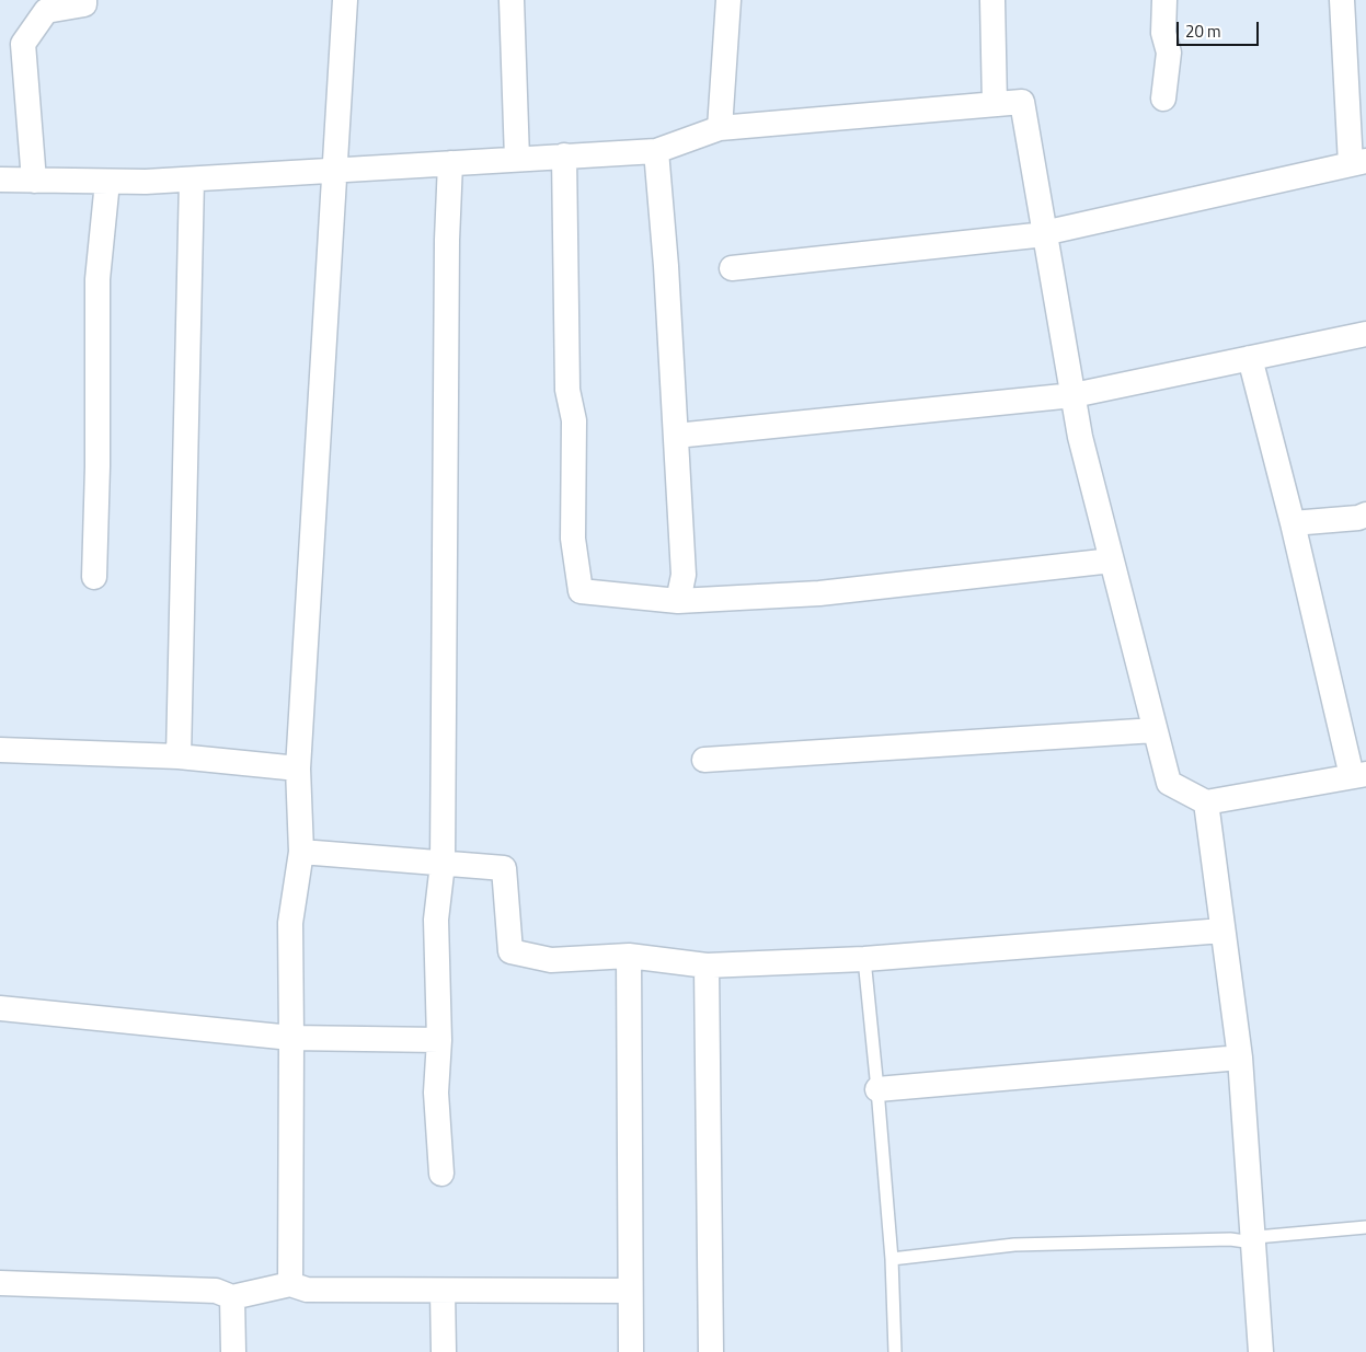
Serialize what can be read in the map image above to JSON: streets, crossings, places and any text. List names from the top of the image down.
{
  "scale_bar": "20 m"
}
